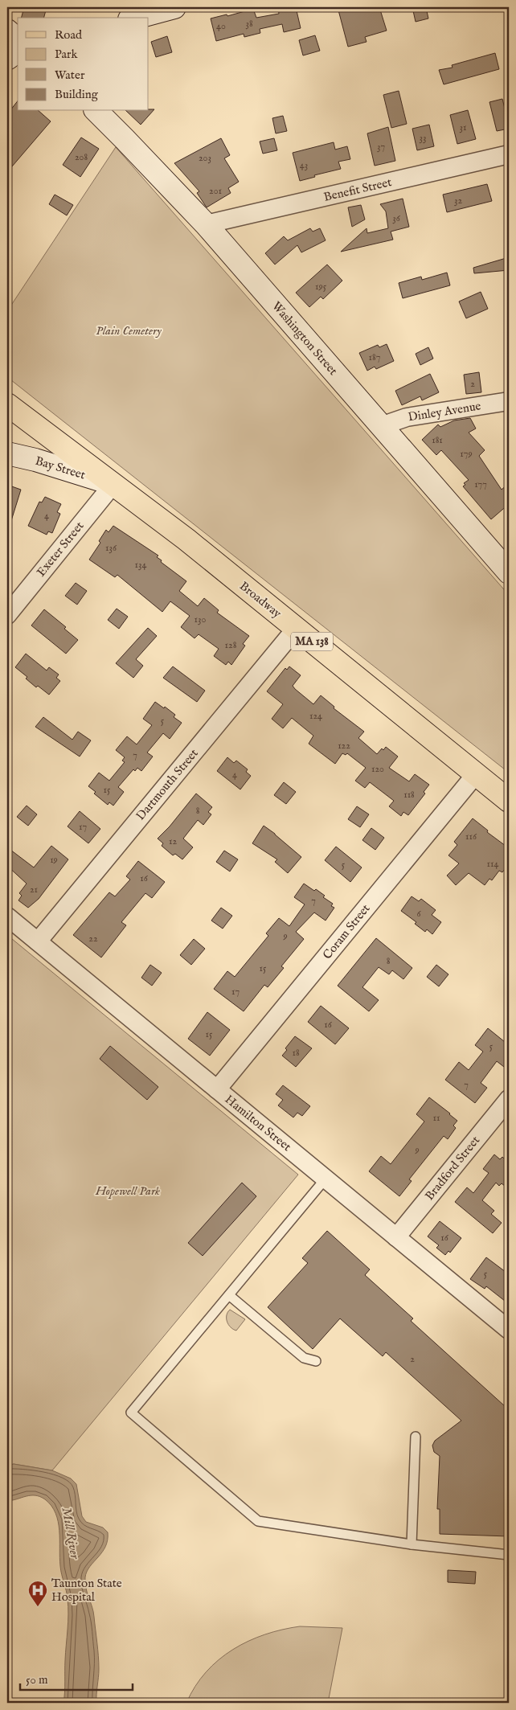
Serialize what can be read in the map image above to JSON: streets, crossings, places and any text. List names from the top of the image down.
{
  "streets": {
    "main road": ["Broadway", "MA 138"],
    "street": [
      "Benefit Street",
      "Washington Street",
      "Dinley Avenue",
      "Bay Street",
      "Exeter Street",
      "Dartmouth Street",
      "Coram Street",
      "Hamilton Street",
      "Bradford Street"
    ]
  },
  "crossings": [
    ["Benefit Street", "Washington Street"],
    ["Washington Street", "Dinley Avenue"],
    ["Bay Street", "Exeter Street"],
    ["Bay Street", "Broadway"],
    ["Exeter Street", "Broadway"],
    ["Broadway", "Dartmouth Street"],
    ["Broadway", "Coram Street"],
    ["Dartmouth Street", "Hamilton Street"],
    ["Coram Street", "Hamilton Street"],
    ["Hamilton Street", "Bradford Street"]
  ],
  "water": ["Mill River"],
  "parks": ["Plain Cemetery", "Hopewell Park"],
  "places": {
    "hospital": ["Taunton State Hospital"]
  },
  "house_numbers": [
    "38",
    "40",
    "31",
    "33",
    "37",
    "208",
    "203",
    "43",
    "201",
    "32",
    "36",
    "195",
    "187",
    "2",
    "181",
    "179",
    "177",
    "4",
    "136",
    "134",
    "130",
    "128",
    "124",
    "5",
    "122",
    "7",
    "120",
    "4",
    "15",
    "118",
    "8",
    "17",
    "116",
    "12",
    "19",
    "114",
    "5",
    "16",
    "21",
    "7",
    "6",
    "9",
    "22",
    "8",
    "15",
    "17",
    "16",
    "15",
    "5",
    "18",
    "7",
    "11",
    "9",
    "16",
    "5",
    "2"
  ],
  "legend": [
    "Road",
    "Park",
    "Water",
    "Building"
  ],
  "scale_bar": "50 m"
}
